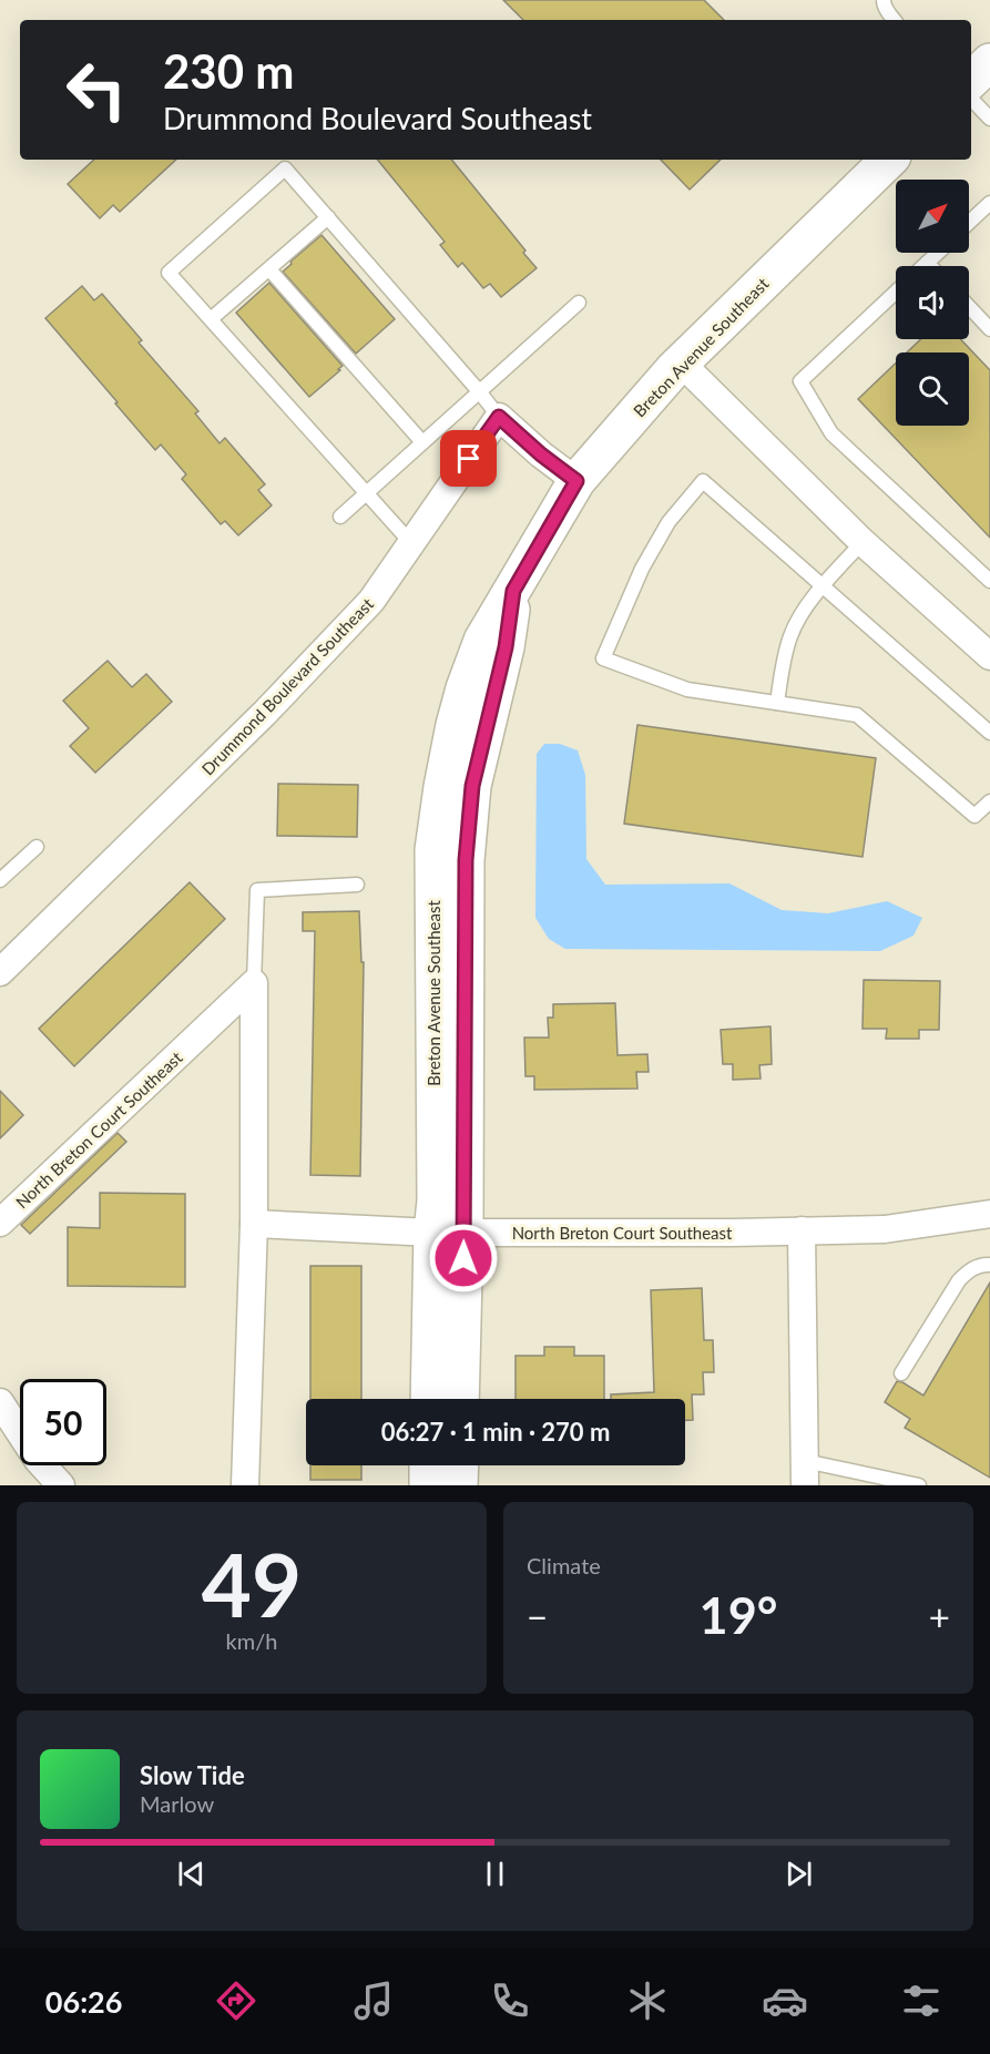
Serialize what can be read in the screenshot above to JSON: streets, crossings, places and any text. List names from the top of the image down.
{
  "streets": {
    "main road": ["Breton Avenue Southeast"],
    "street": ["Drummond Boulevard Southeast", "North Breton Court Southeast"]
  },
  "crossings": [
    ["Breton Avenue Southeast", "North Breton Court Southeast"]
  ],
  "north": "top right",
  "page": {
    "turn": ["230 m", "Drummond Boulevard Southeast"],
    "limit": "50",
    "trip": "06:27 · 1 min · 270 m",
    "tile": [
      ["49", "km/h"],
      "Climate"
    ],
    "heat": ["−", "19°", "+"],
    "song": ["Slow Tide", "Marlow"],
    "tabs": "06:26"
  }
}
